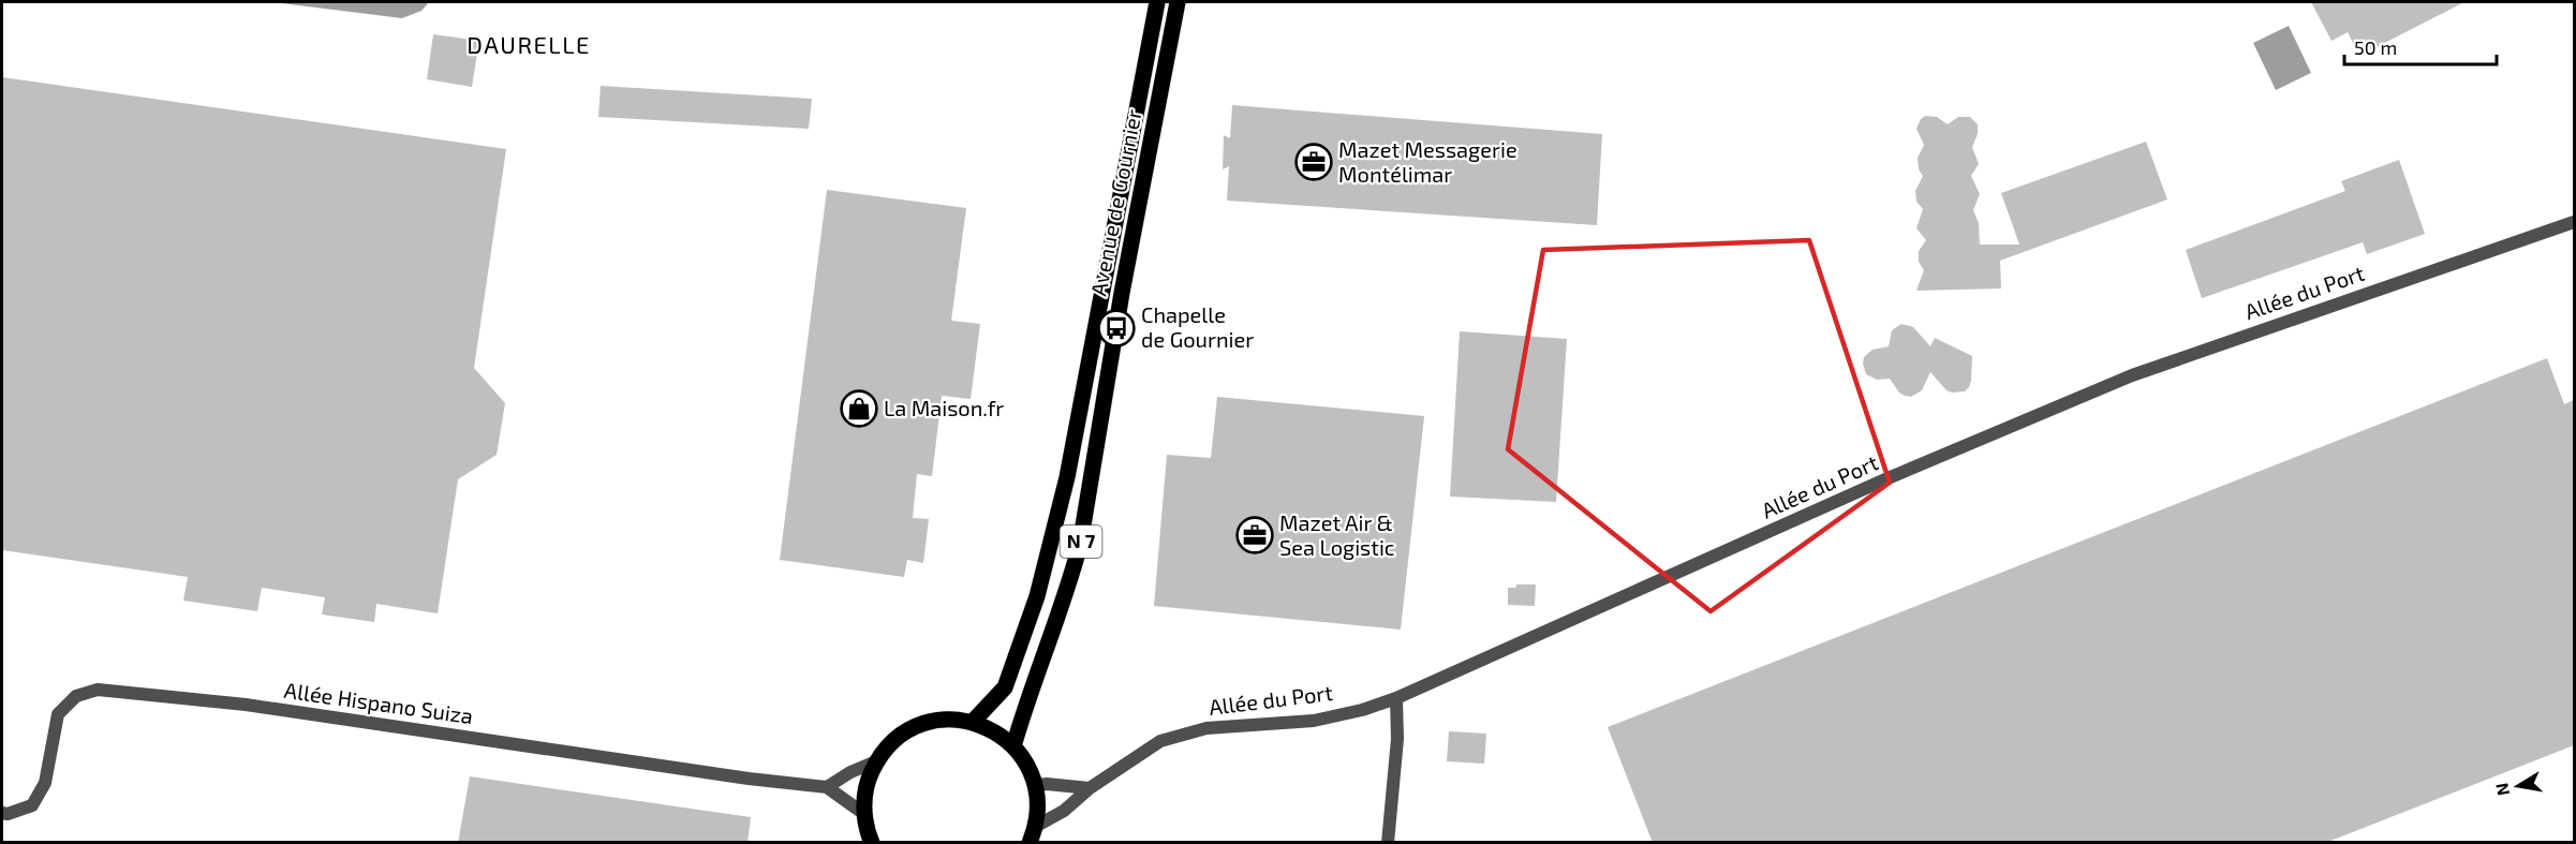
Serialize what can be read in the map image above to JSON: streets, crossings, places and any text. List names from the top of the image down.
{
  "streets": {
    "main road": ["Avenue de Gournier", "N 7"],
    "street": ["Allée du Port", "Allée Hispano Suiza"]
  },
  "districts": ["DAURELLE"],
  "places": {
    "office": ["Mazet Messagerie Montélimar", "Mazet Air & Sea Logistic"],
    "bus stop": ["Chapelle de Gournier"],
    "shop": ["La Maison.fr"]
  },
  "scale_bar": "50 m",
  "north": "left"
}
